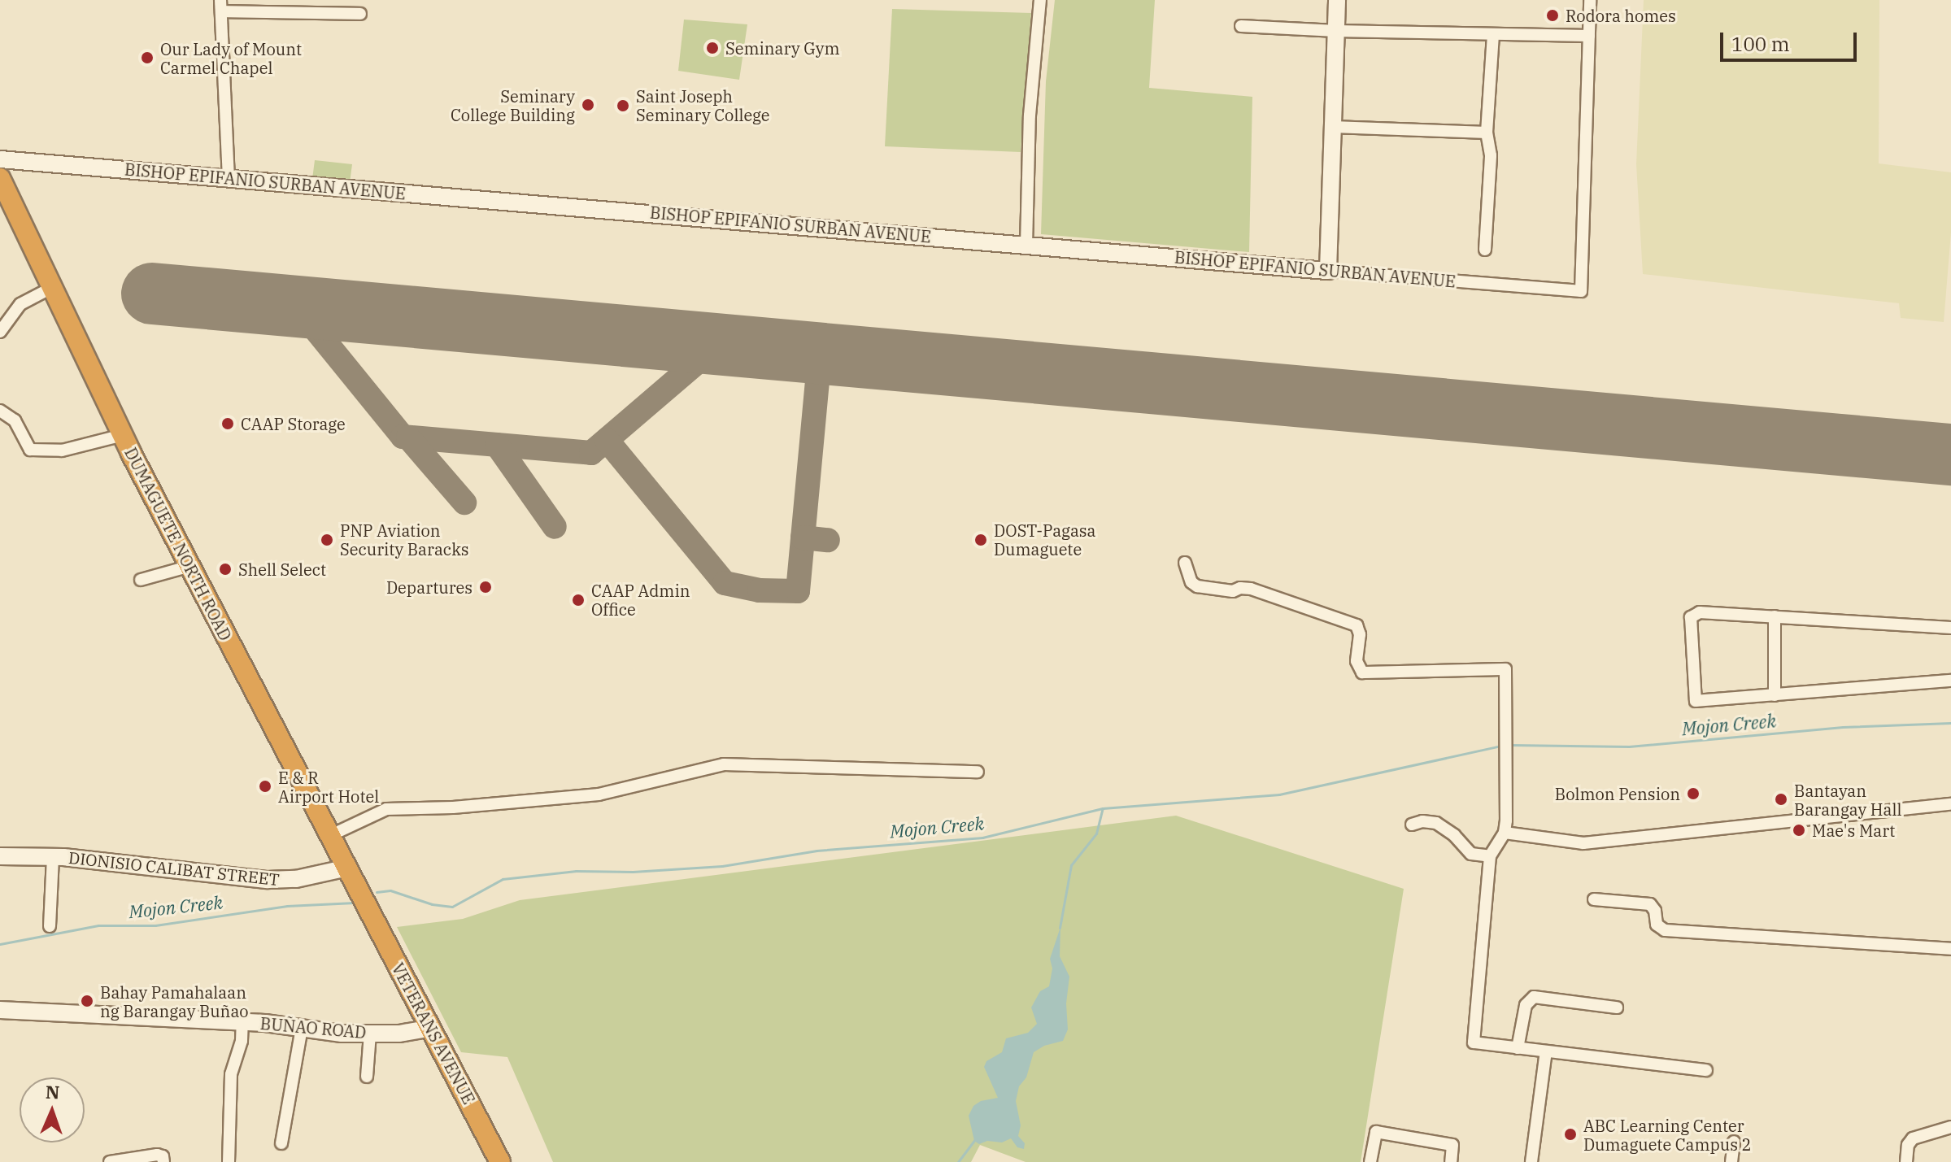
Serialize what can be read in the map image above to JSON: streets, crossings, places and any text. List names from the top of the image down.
{
  "streets": {
    "highway": ["DUMAGUETE NORTH ROAD", "VETERANS AVENUE"],
    "street": ["BISHOP EPIFANIO SURBAN AVENUE", "DIONISIO CALIBAT STREET", "BUÑAO ROAD"]
  },
  "crossings": [
    ["DUMAGUETE NORTH ROAD", "DIONISIO CALIBAT STREET"],
    ["DUMAGUETE NORTH ROAD", "VETERANS AVENUE"],
    ["BUÑAO ROAD", "VETERANS AVENUE"]
  ],
  "water": ["Mojon Creek"],
  "places": [
    "Rodora homes",
    "Seminary Gym",
    "Our Lady of Mount Carmel Chapel",
    "Seminary College Building",
    "Saint Joseph Seminary College",
    "CAAP Storage",
    "PNP Aviation Security Baracks",
    "DOST-Pagasa Dumaguete",
    "Shell Select",
    "Departures",
    "CAAP Admin Office",
    "E & R Airport Hotel",
    "Bolmon Pension",
    "Bantayan Barangay Hall",
    "Mae's Mart",
    "Bahay Pamahalaan ng Barangay Buñao",
    "ABC Learning Center Dumaguete Campus 2"
  ],
  "scale_bar": "100 m",
  "north": "top"
}
